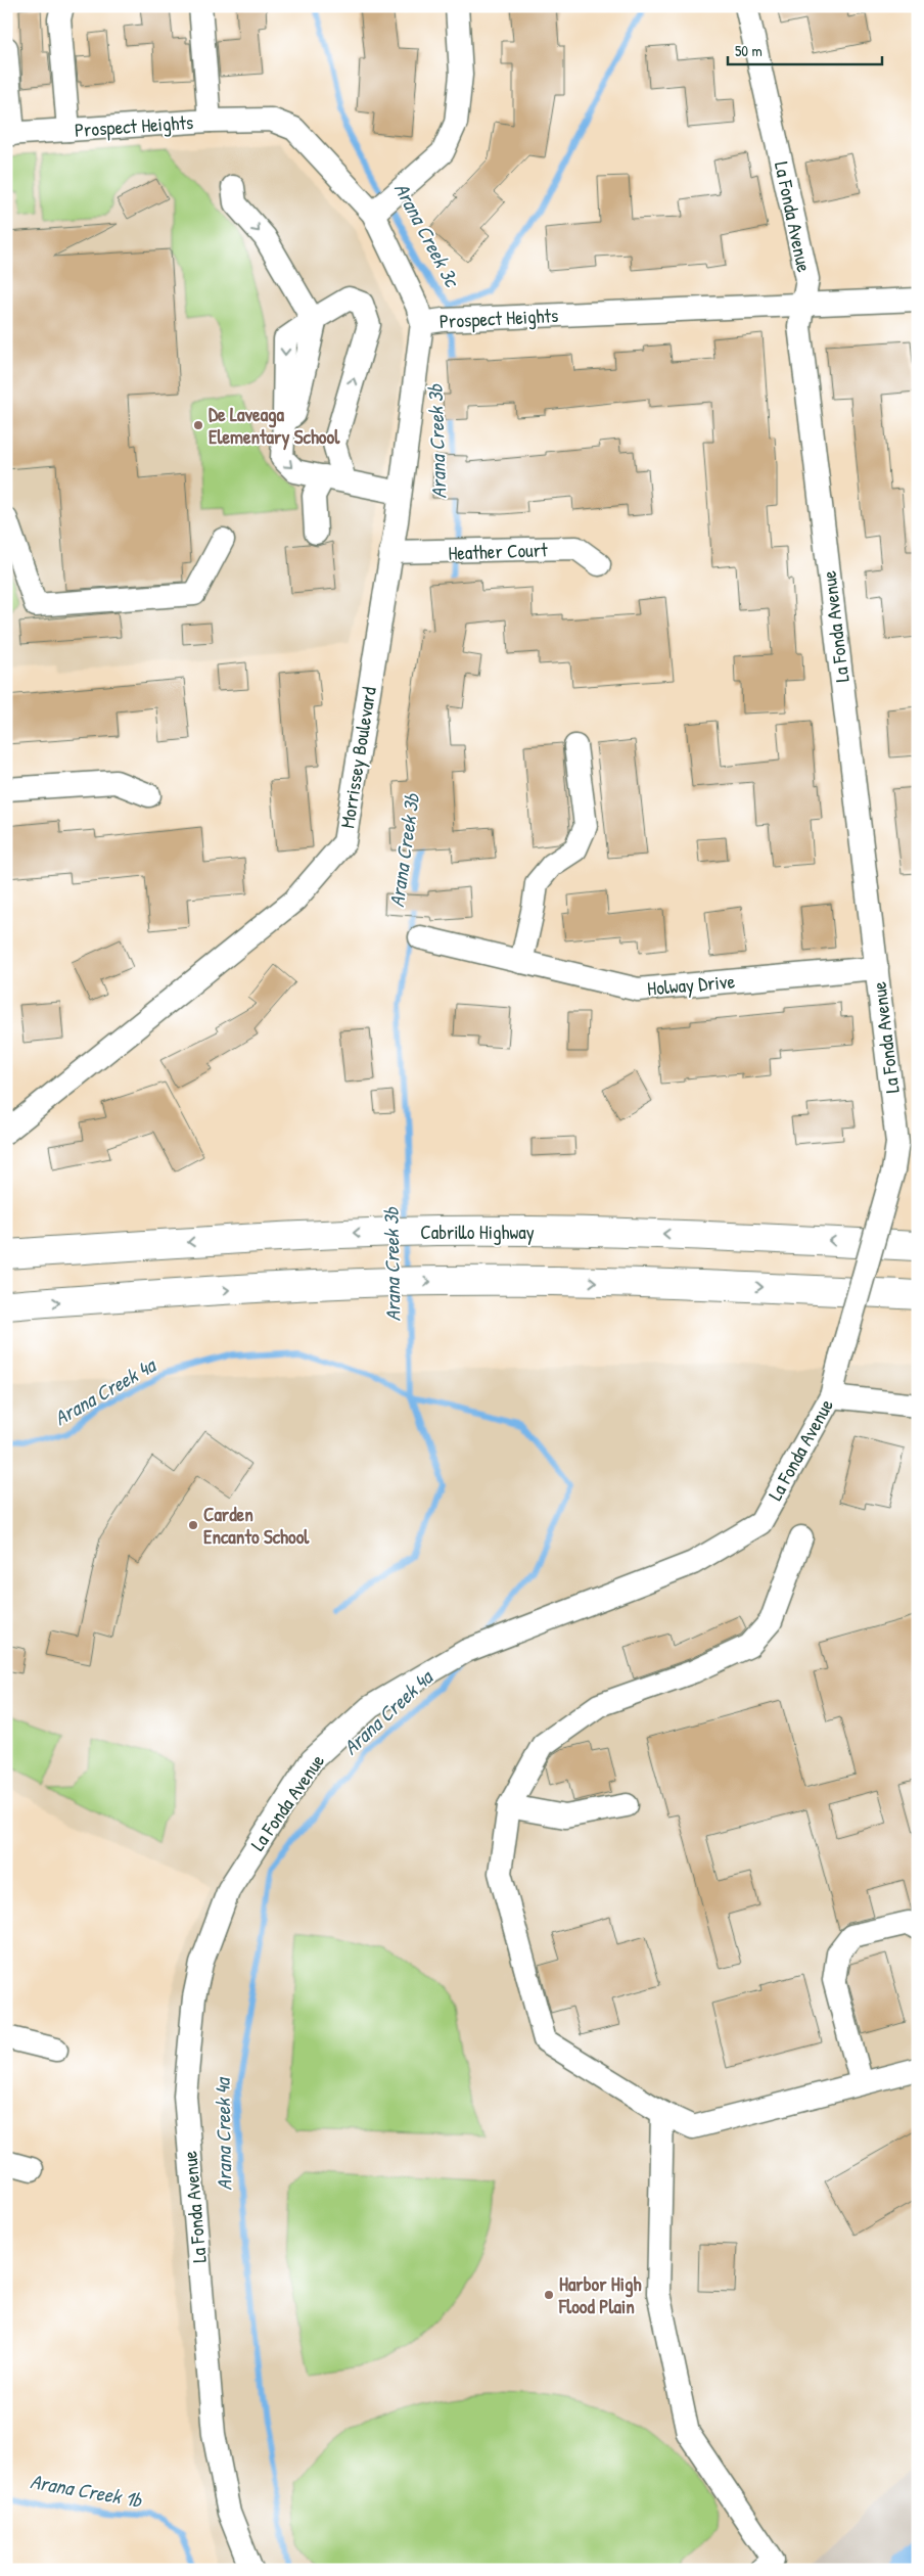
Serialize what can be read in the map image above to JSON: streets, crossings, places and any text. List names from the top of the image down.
{
  "streets": {
    "highway": ["Cabrillo Highway"],
    "street": [
      "Prospect Heights",
      "La Fonda Avenue",
      "Heather Court",
      "Morrissey Boulevard",
      "Holway Drive"
    ]
  },
  "crossings": [
    ["Prospect Heights", "La Fonda Avenue"],
    ["Prospect Heights", "Morrissey Boulevard"],
    ["La Fonda Avenue", "Holway Drive"],
    ["Heather Court", "Morrissey Boulevard"]
  ],
  "water": [
    "Arana Creek 3c",
    "Arana Creek 3b",
    "Arana Creek 4a",
    "Arana Creek 1b"
  ],
  "places": ["De Laveaga Elementary School", "Carden Encanto School", "Harbor High Flood Plain"],
  "scale_bar": "50 m"
}
